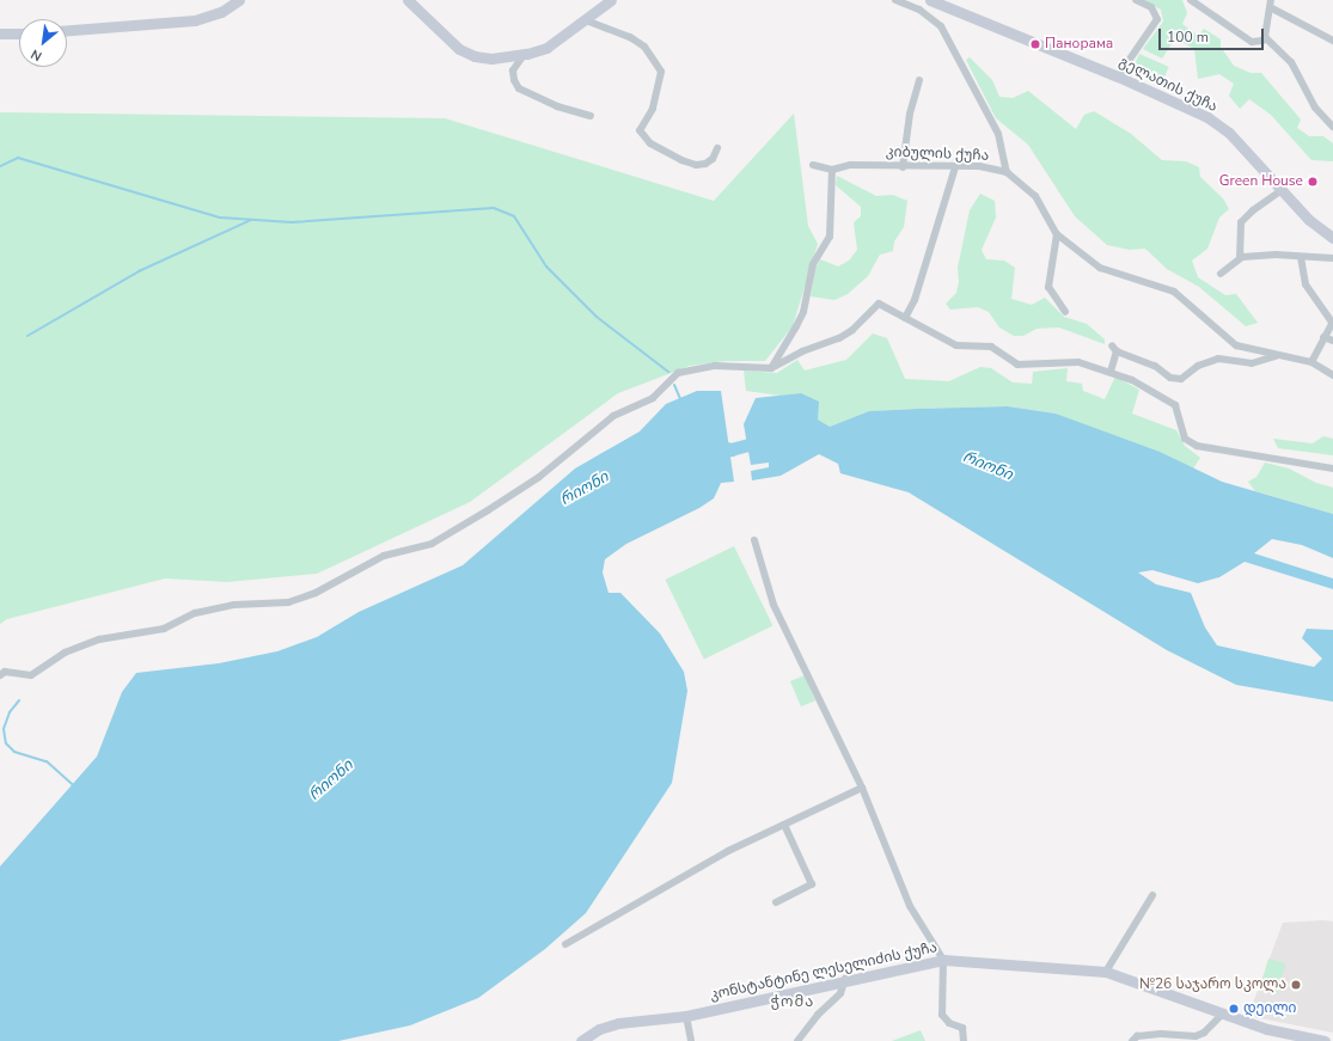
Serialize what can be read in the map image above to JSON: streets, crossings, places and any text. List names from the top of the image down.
{
  "streets": {
    "main road": ["გელათის ქუჩა", "კონსტანტინე ლესელიძის ქუჩა"],
    "street": ["კიბულის ქუჩა"]
  },
  "districts": ["ჭომა"],
  "water": ["რიონი"],
  "places": [
    "Панорама",
    "Green House",
    "№26 საჯარო სკოლა",
    "დეილი"
  ],
  "scale_bar": "100 m",
  "north": "bottom left"
}
